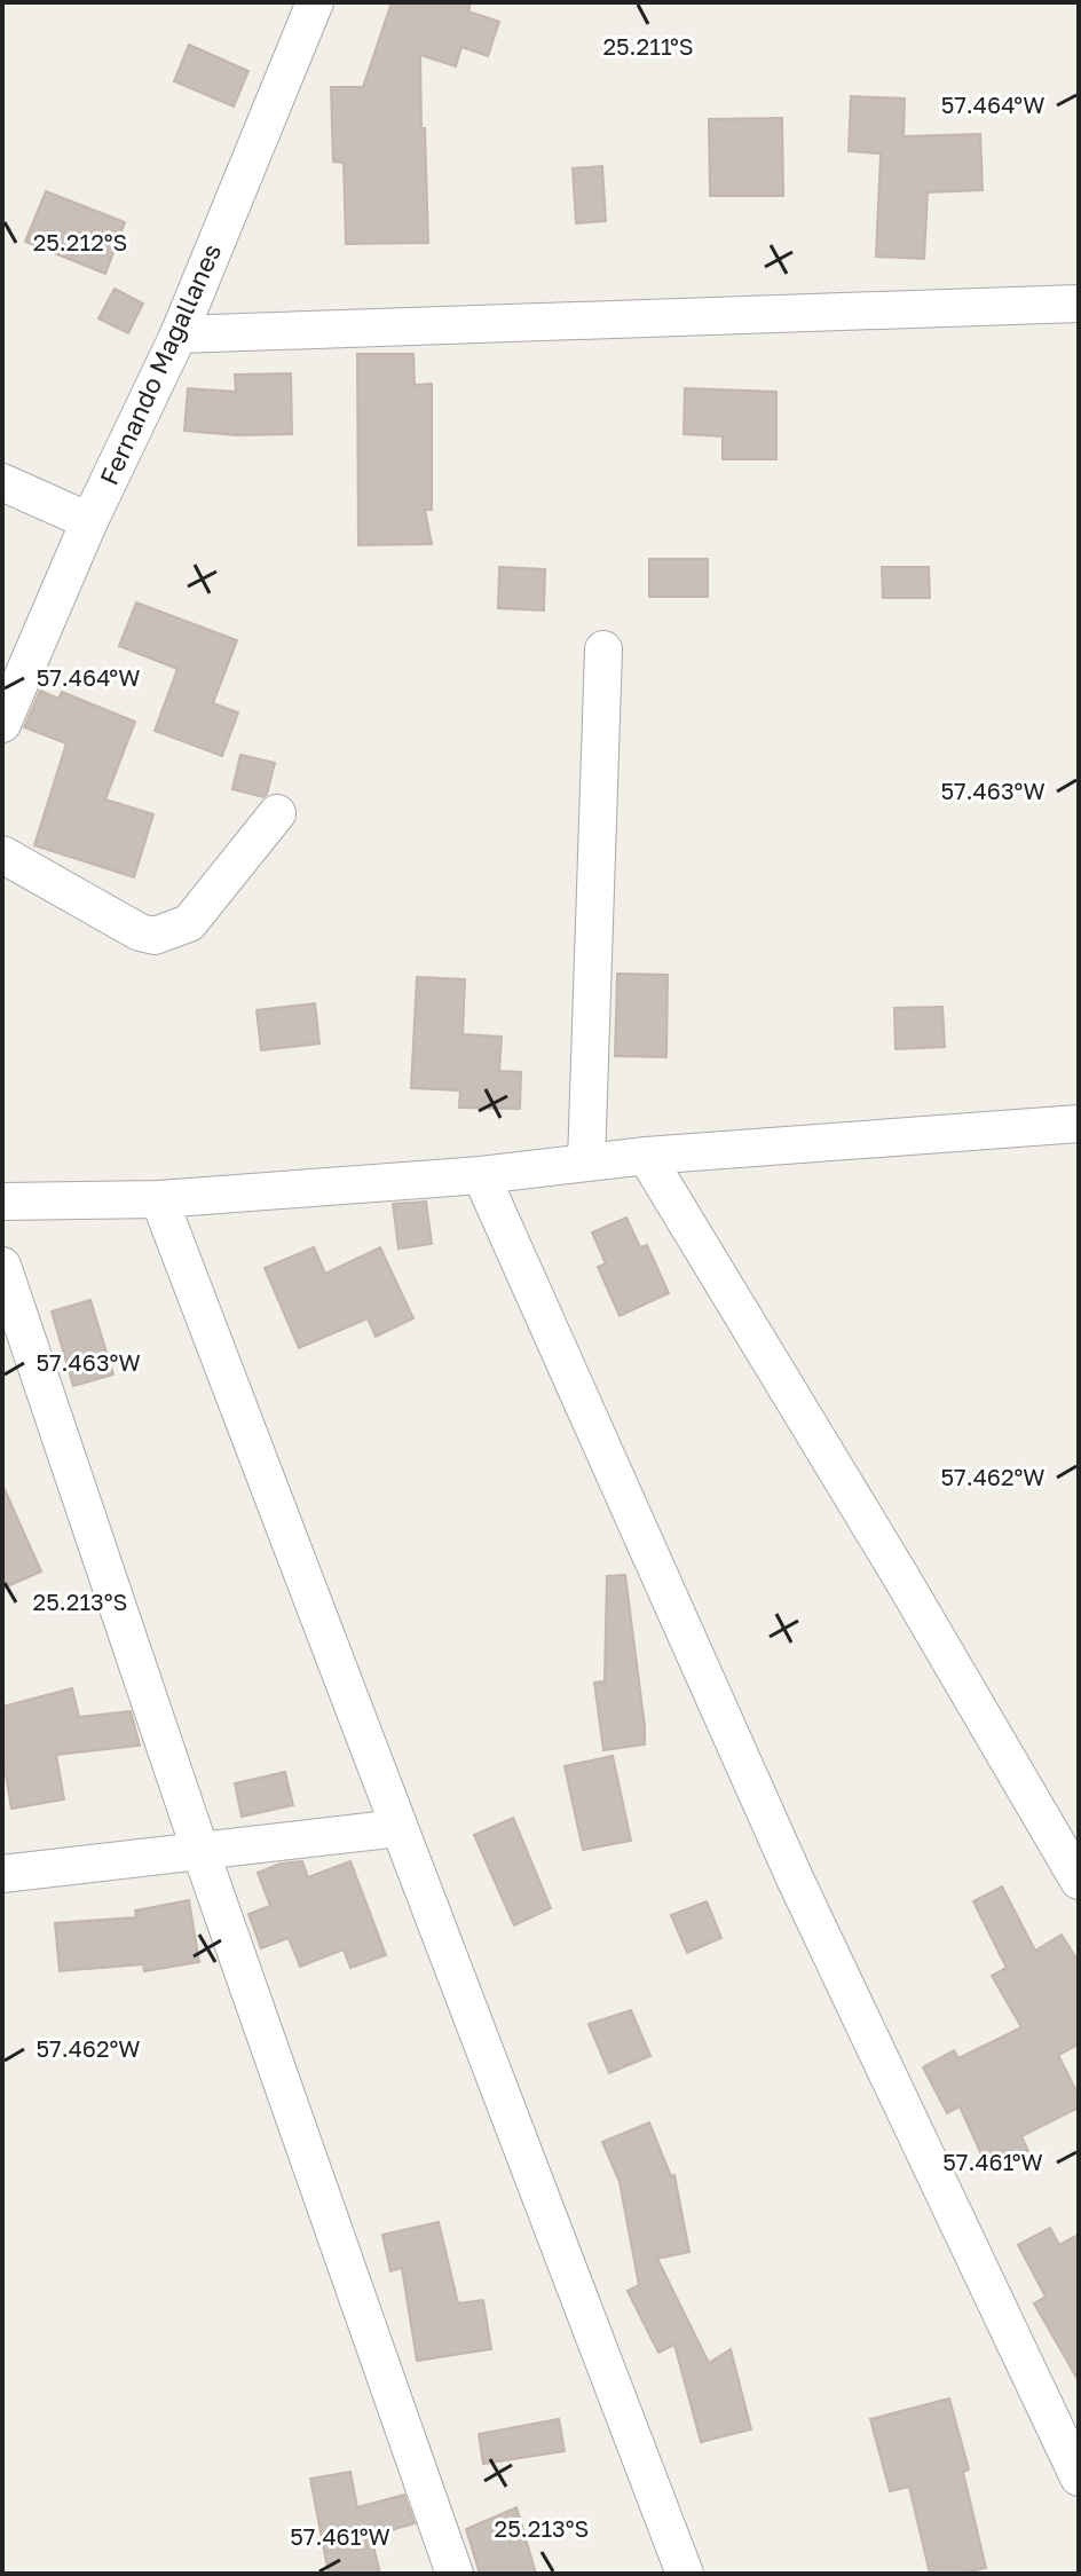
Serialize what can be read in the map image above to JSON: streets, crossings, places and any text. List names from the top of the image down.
{
  "streets": {
    "street": ["Fernando Magallanes"]
  },
  "coordinates": [
    "25.211°S",
    "57.464°W",
    "25.212°S",
    "57.463°W",
    "57.462°W",
    "25.213°S",
    "57.461°W"
  ]
}
